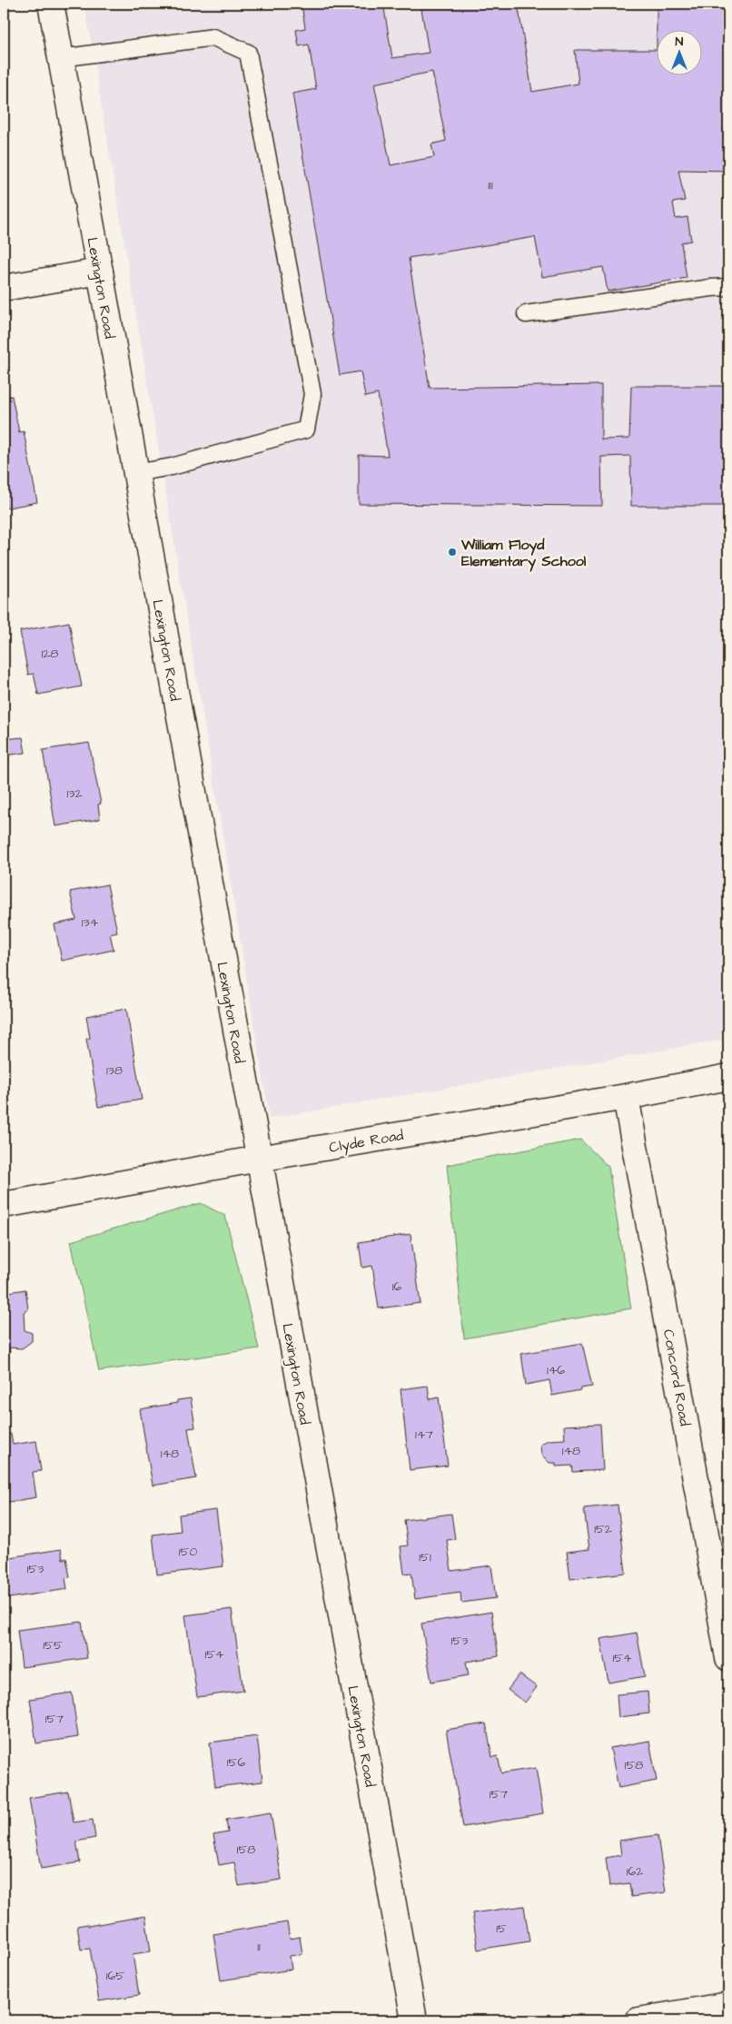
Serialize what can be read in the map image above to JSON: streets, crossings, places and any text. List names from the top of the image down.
{
  "streets": {
    "street": ["Lexington Road", "Clyde Road", "Concord Road"]
  },
  "crossings": [
    ["Lexington Road", "Clyde Road"],
    ["Clyde Road", "Concord Road"]
  ],
  "places": ["William Floyd Elementary School"],
  "house_numbers": [
    "111",
    "128",
    "132",
    "134",
    "138",
    "16",
    "146",
    "147",
    "148",
    "148",
    "152",
    "150",
    "151",
    "153",
    "153",
    "155",
    "154",
    "154",
    "157",
    "156",
    "158",
    "157",
    "158",
    "162",
    "15",
    "11",
    "165"
  ],
  "north": "top"
}
